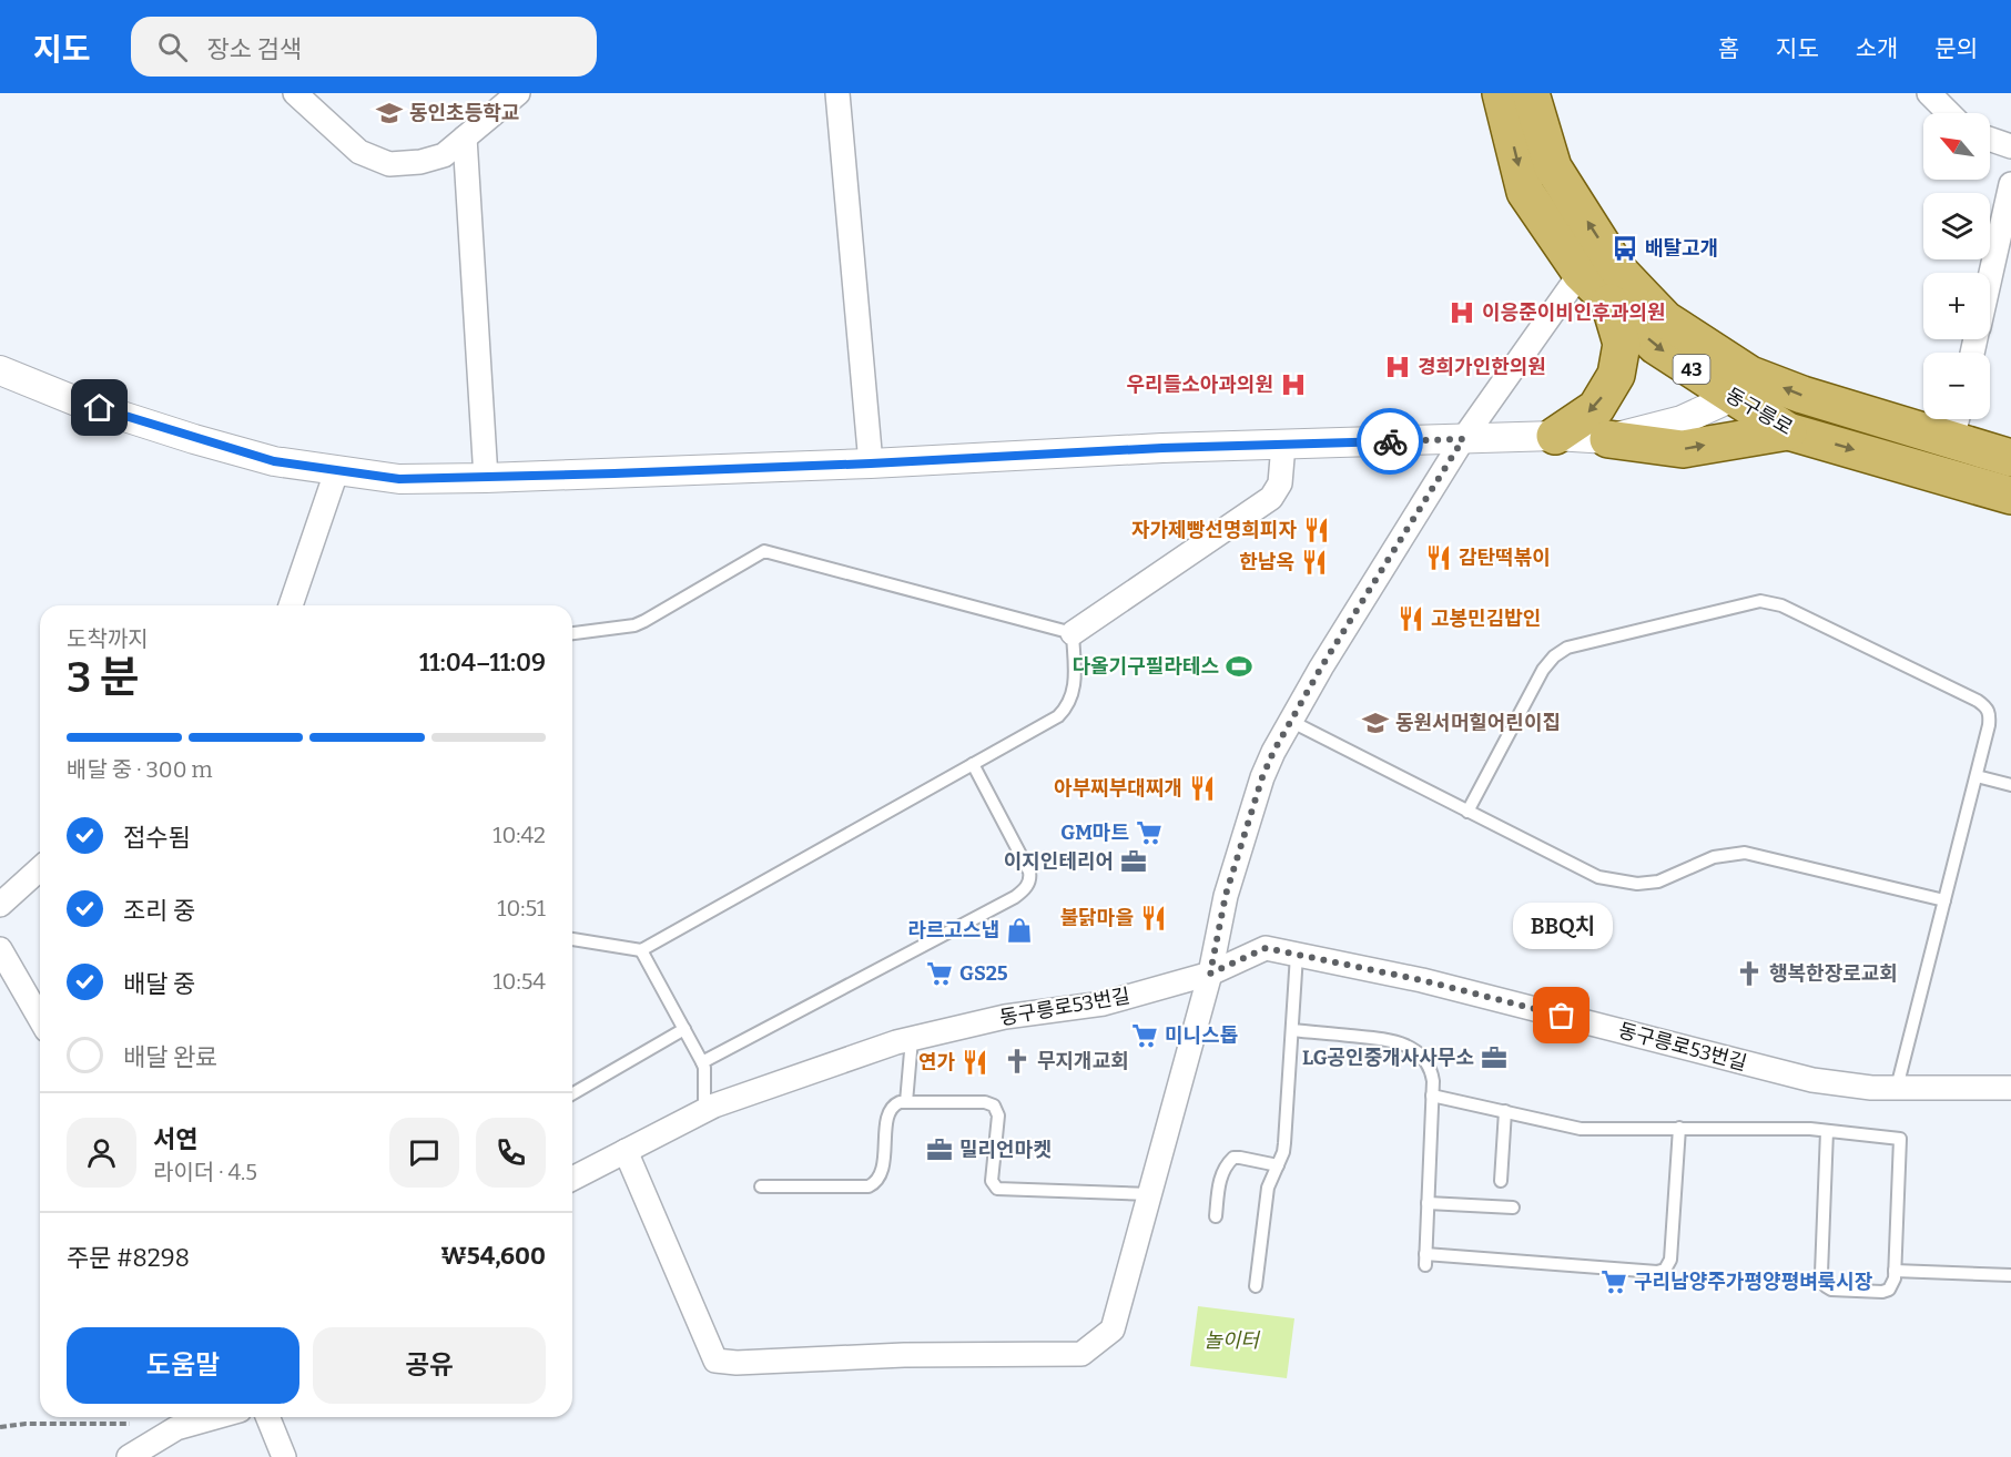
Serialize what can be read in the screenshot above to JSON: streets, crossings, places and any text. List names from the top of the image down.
{
  "streets": {
    "main road": ["43", "동구릉로"],
    "street": ["동구릉로53번길"]
  },
  "parks": ["놀이터"],
  "places": {
    "school or university": ["동인초등학교", "동원서머힐어린이집"],
    "bus stop": ["배탈고개"],
    "hospital": ["이응준이비인후과의원", "경희가인한의원", "우리들소아과의원"],
    "restaurant": [
      "자가제빵선명희피자",
      "감탄떡볶이",
      "한남옥",
      "고봉민김밥인",
      "아부찌부대찌개",
      "불닭마을",
      "연가"
    ],
    "sports": ["다올기구필라테스"],
    "supermarket": [
      "GM마트",
      "GS25",
      "미니스톱",
      "구리남양주가평양평벼룩시장"
    ],
    "office": ["이지인테리어", "LG공인중개사사무소", "밀리언마켓"],
    "shop": ["라르고스냅"],
    "church": ["행복한장로교회", "무지개교회"],
    "other": ["BBQ치"]
  },
  "north": "top left",
  "page": {
    "header": "지도",
    "search": "장소 검색",
    "nav": [
      "홈",
      "지도",
      "소개",
      "문의"
    ],
    "map_buttons": ["+", "−"],
    "heading": ["3 분", "도착까지", "11:04–11:09"],
    "panel": [
      "서연",
      "라이더 · 4.5",
      "주문 #8298",
      "₩54,600"
    ],
    "bar": "배달 중 · 300 m",
    "list": [
      ["접수됨", "10:42"],
      ["조리 중", "10:51"],
      ["배달 중", "10:54"],
      "배달 완료"
    ],
    "bubble": "BBQ치",
    "buttons": ["도움말", "공유"]
  }
}
